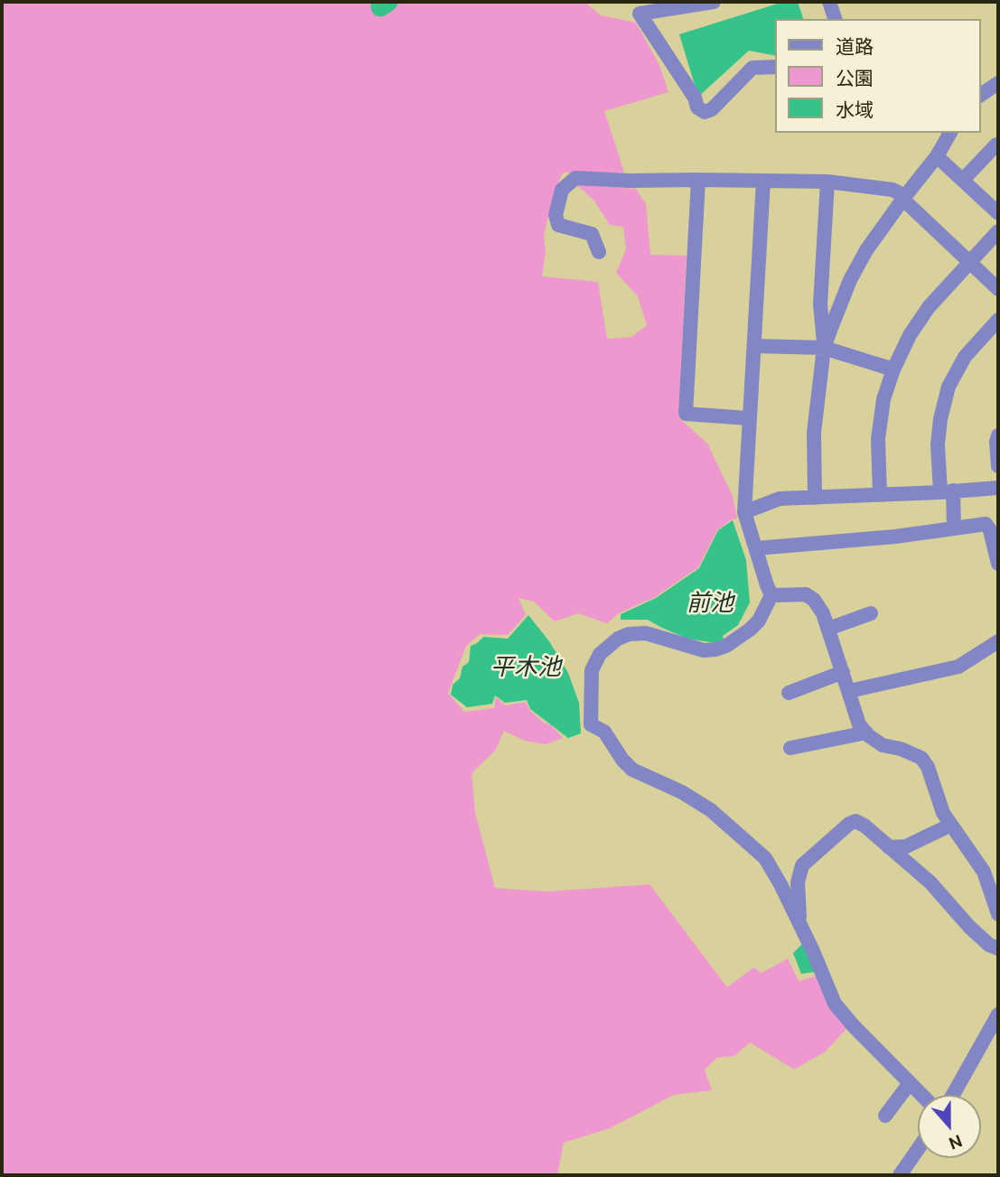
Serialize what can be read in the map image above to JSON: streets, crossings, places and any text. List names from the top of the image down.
{
  "water": ["前池", "平木池"],
  "legend": ["道路", "公園", "水域"],
  "north": "bottom"
}
